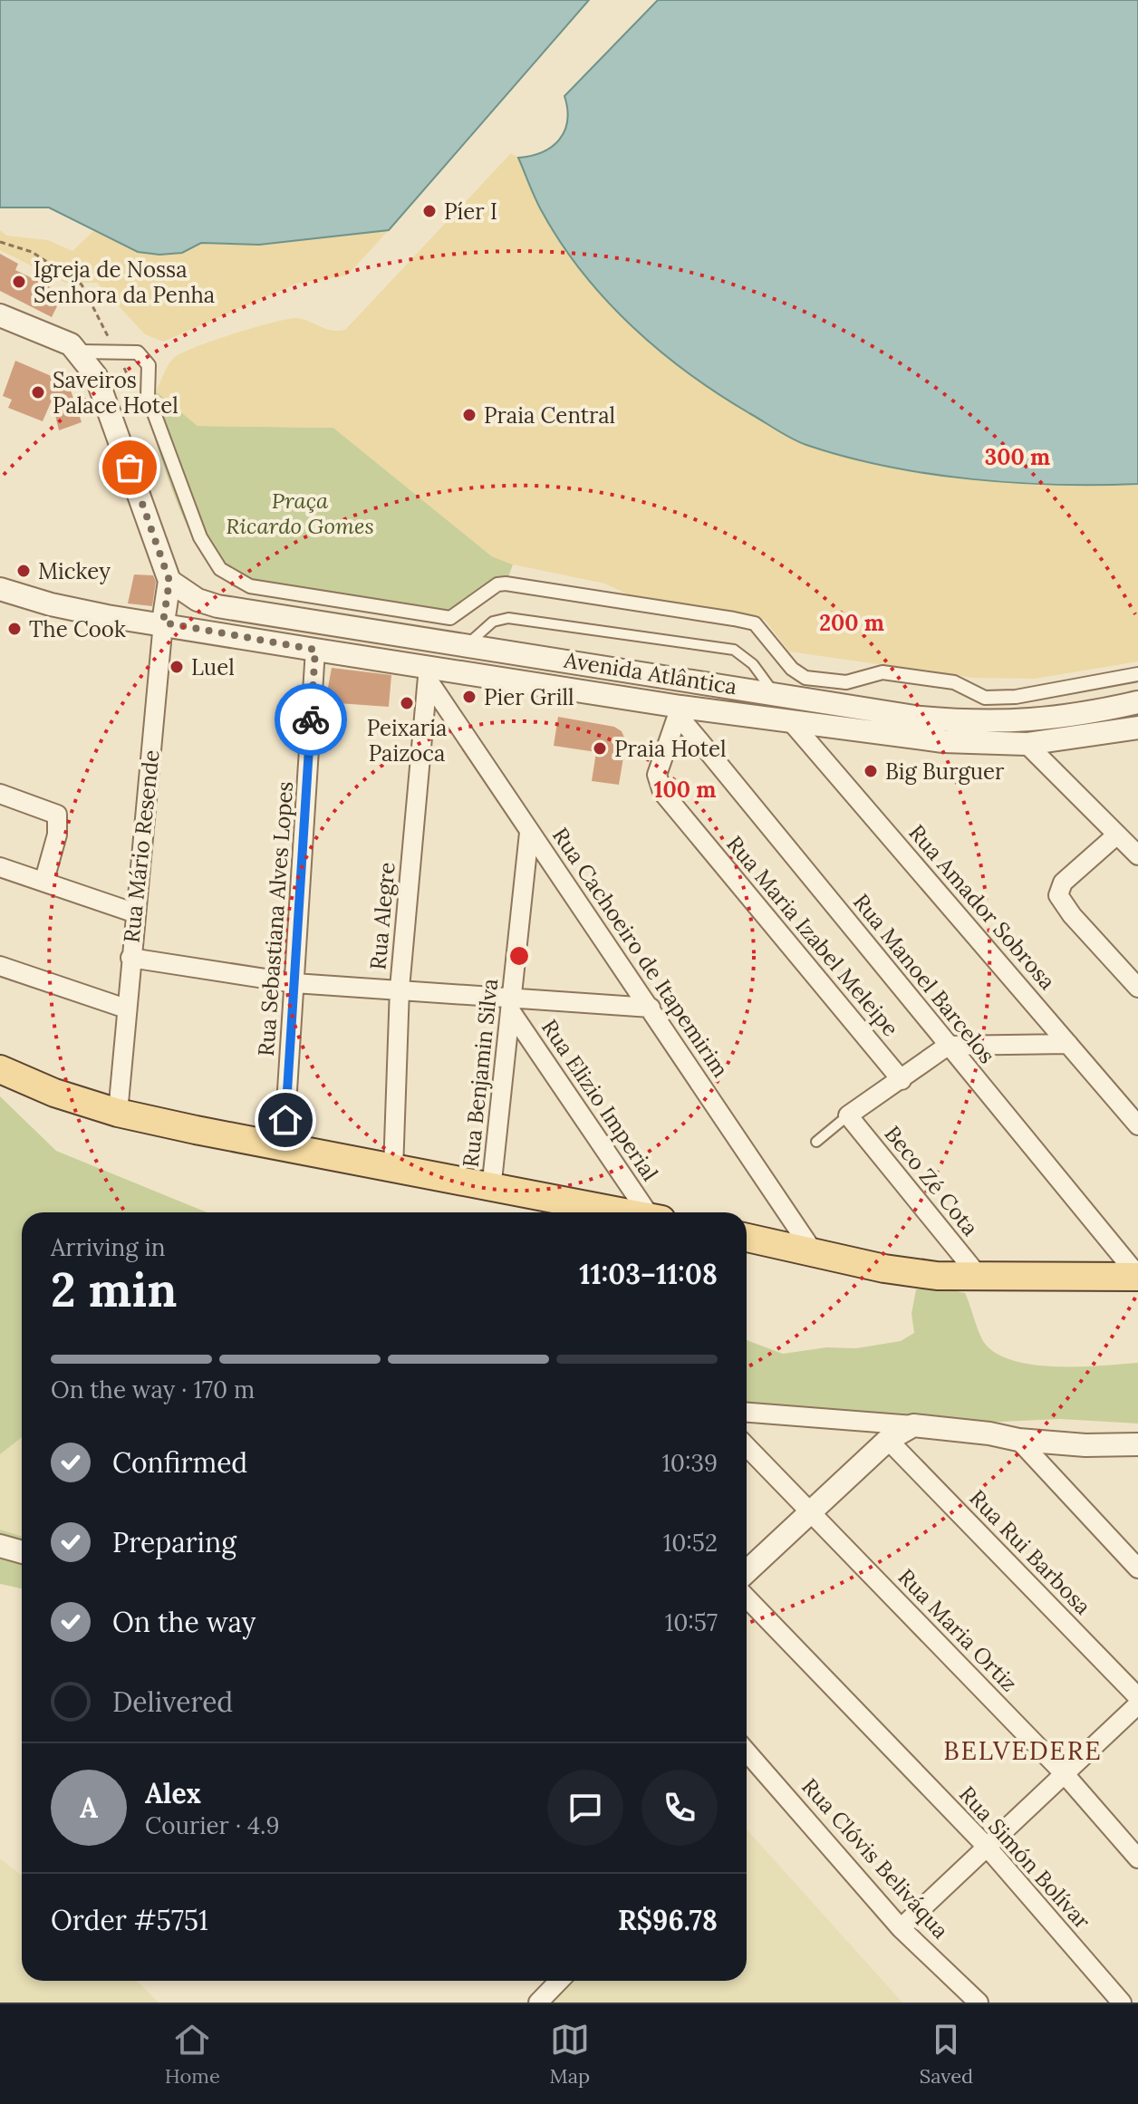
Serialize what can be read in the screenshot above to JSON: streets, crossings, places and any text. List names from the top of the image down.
{
  "streets": {
    "street": [
      "Avenida Atlântica",
      "Rua Mário Resende",
      "Rua Amador Sobrosa",
      "Rua Alegre",
      "Rua Sebastiana Alves Lopes",
      "Rua Maria Izabel Meleipe",
      "Rua Cachoeiro de Itapemirim",
      "Rua Manoel Barcelos",
      "Rua Benjamin Silva",
      "Rua Elizio Imperial",
      "Beco Zé Cota",
      "Rua Rui Barbosa",
      "Rua Maria Ortiz",
      "Rua Simón Bolívar",
      "Rua Clóvis Beliváqua"
    ]
  },
  "crossings": [
    ["Avenida Atlântica", "Rua Mário Resende"],
    ["Avenida Atlântica", "Rua Amador Sobrosa"],
    ["Avenida Atlântica", "Rua Alegre"],
    ["Avenida Atlântica", "Rua Sebastiana Alves Lopes"],
    ["Avenida Atlântica", "Rua Maria Izabel Meleipe"],
    ["Avenida Atlântica", "Rua Cachoeiro de Itapemirim"],
    ["Avenida Atlântica", "Rua Manoel Barcelos"],
    ["Rua Alegre", "Rua Cachoeiro de Itapemirim"],
    ["Rua Maria Izabel Meleipe", "Rua Manoel Barcelos"],
    ["Rua Cachoeiro de Itapemirim", "Rua Benjamin Silva"],
    ["Rua Benjamin Silva", "Rua Elizio Imperial"]
  ],
  "districts": ["BELVEDERE"],
  "parks": ["Praça Ricardo Gomes"],
  "places": [
    "Píer I",
    "Igreja de Nossa Senhora da Penha",
    "Saveiros Palace Hotel",
    "Praia Central",
    "Mickey",
    "The Cook",
    "Luel",
    "Pier Grill",
    "Peixaria Paizoca",
    "Praia Hotel",
    "Big Burguer"
  ],
  "page": {
    "heading": ["2 min", "Arriving in", "11:03–11:08"],
    "panel": [
      "Alex",
      "Courier · 4.9",
      "Order #5751",
      "R$96.78"
    ],
    "bar": "On the way · 170 m",
    "list": [
      ["Confirmed", "10:39"],
      ["Preparing", "10:52"],
      ["On the way", "10:57"],
      "Delivered"
    ],
    "round": "A",
    "tabs": ["Home", "Map", "Saved"]
  },
  "rings": ["300 m", "200 m", "100 m"]
}
